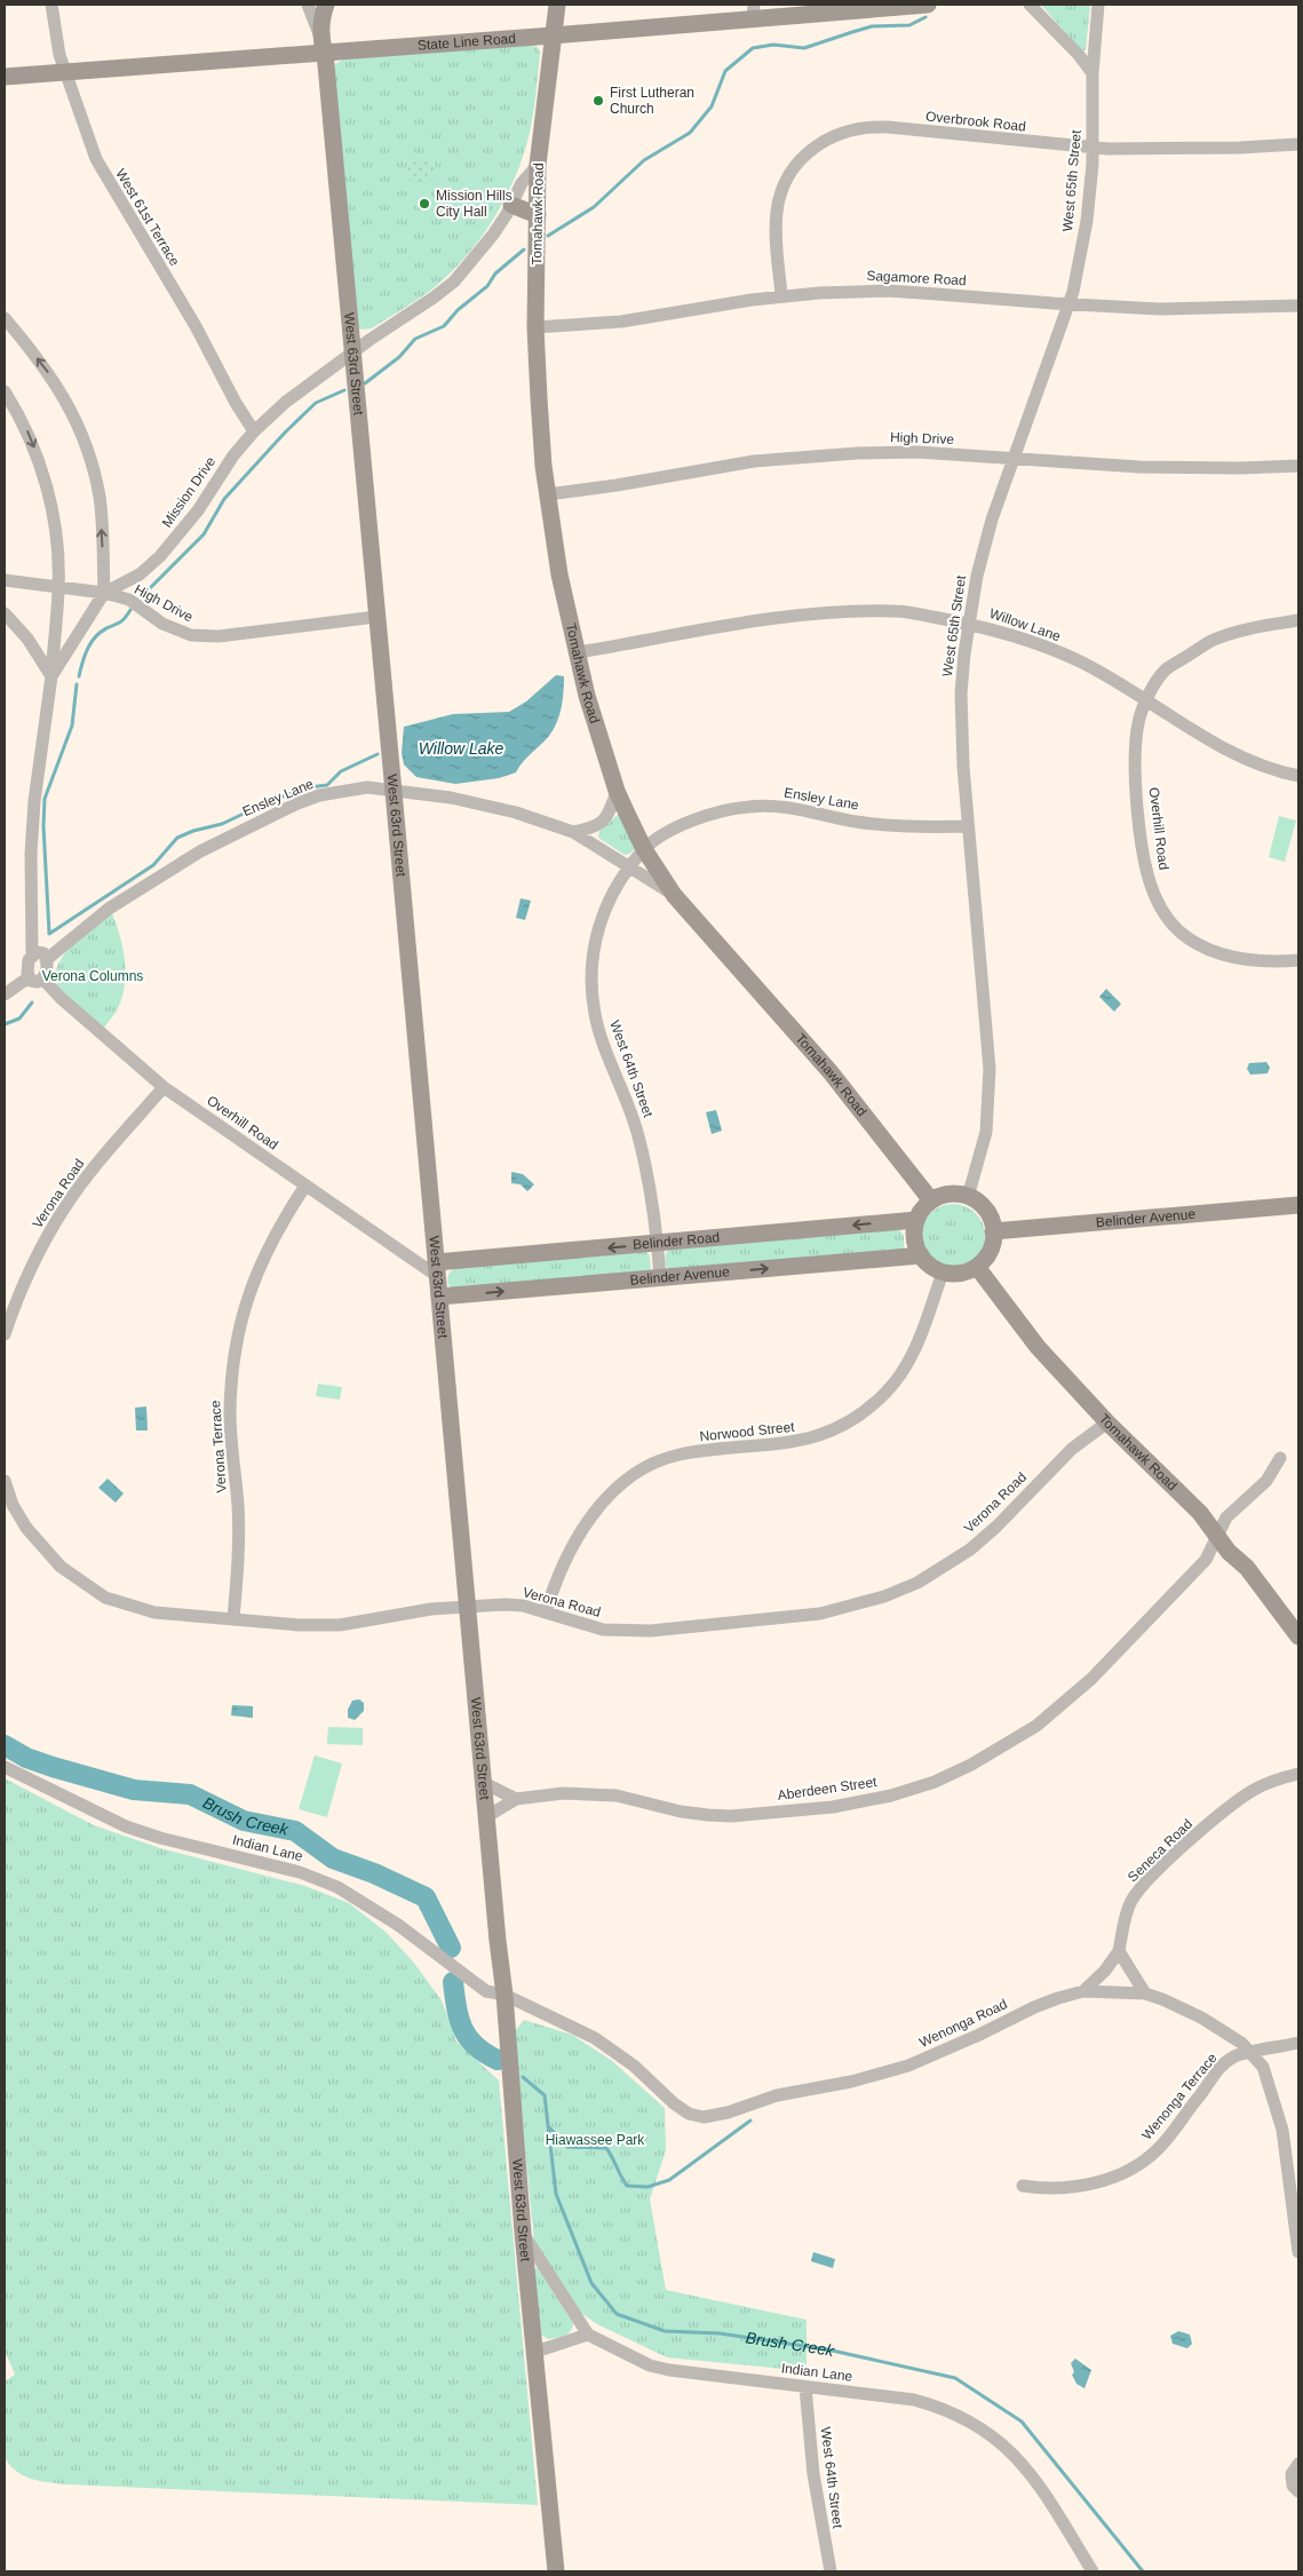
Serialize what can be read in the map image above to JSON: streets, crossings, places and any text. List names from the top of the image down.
{
  "streets": {
    "main road": [
      "State Line Road",
      "Tomahawk Road",
      "West 63rd Street",
      "Belinder Avenue",
      "Belinder Road"
    ],
    "street": [
      "Overbrook Road",
      "West 65th Street",
      "West 61st Terrace",
      "Sagamore Road",
      "High Drive",
      "Mission Drive",
      "Willow Lane",
      "Ensley Lane",
      "Overhill Road",
      "West 64th Street",
      "Verona Road",
      "Norwood Street",
      "Verona Terrace",
      "Aberdeen Street",
      "Indian Lane",
      "Seneca Road",
      "Wenonga Road",
      "Wenonga Terrace"
    ]
  },
  "crossings": [
    ["State Line Road", "Tomahawk Road"],
    ["State Line Road", "West 61st Terrace"],
    ["State Line Road", "West 63rd Street"],
    ["Overbrook Road", "West 65th Street"],
    ["Overbrook Road", "Sagamore Road"],
    ["West 65th Street", "Tomahawk Road"],
    ["West 65th Street", "Sagamore Road"],
    ["West 65th Street", "High Drive"],
    ["West 65th Street", "Willow Lane"],
    ["West 65th Street", "Ensley Lane"],
    ["West 65th Street", "Belinder Avenue"],
    ["West 65th Street", "Belinder Road"],
    ["West 65th Street", "Norwood Street"],
    ["Tomahawk Road", "Sagamore Road"],
    ["Tomahawk Road", "High Drive"],
    ["Tomahawk Road", "Mission Drive"],
    ["Tomahawk Road", "Willow Lane"],
    ["Tomahawk Road", "Ensley Lane"],
    ["Tomahawk Road", "West 64th Street"],
    ["Tomahawk Road", "Verona Road"],
    ["Tomahawk Road", "Belinder Avenue"],
    ["Tomahawk Road", "Belinder Road"],
    ["Tomahawk Road", "Norwood Street"],
    ["Tomahawk Road", "Aberdeen Street"],
    ["West 61st Terrace", "Mission Drive"],
    ["West 63rd Street", "High Drive"],
    ["West 63rd Street", "Mission Drive"],
    ["West 63rd Street", "Ensley Lane"],
    ["West 63rd Street", "Overhill Road"],
    ["West 63rd Street", "Verona Road"],
    ["West 63rd Street", "Belinder Avenue"],
    ["West 63rd Street", "Belinder Road"],
    ["West 63rd Street", "Aberdeen Street"],
    ["West 63rd Street", "Indian Lane"],
    ["West 63rd Street", "Wenonga Road"],
    ["High Drive", "Mission Drive"],
    ["Mission Drive", "Ensley Lane"],
    ["Mission Drive", "Overhill Road"],
    ["Willow Lane", "Overhill Road"],
    ["Ensley Lane", "Overhill Road"],
    ["Ensley Lane", "West 64th Street"],
    ["Overhill Road", "Verona Road"],
    ["Overhill Road", "Belinder Road"],
    ["Overhill Road", "Verona Terrace"],
    ["West 64th Street", "Belinder Avenue"],
    ["West 64th Street", "Belinder Road"],
    ["West 64th Street", "Indian Lane"],
    ["Verona Road", "Norwood Street"],
    ["Verona Road", "Verona Terrace"],
    ["Belinder Avenue", "Belinder Road"],
    ["Belinder Avenue", "Norwood Street"],
    ["Belinder Road", "Norwood Street"],
    ["Indian Lane", "Wenonga Road"],
    ["Wenonga Road", "Wenonga Terrace"]
  ],
  "one_way": ["Belinder Avenue", "Belinder Road"],
  "water": ["Willow Lake", "Brush Creek"],
  "parks": ["Verona Columns", "Hiawassee Park"],
  "places": ["First Lutheran Church", "Mission Hills City Hall"]
}
